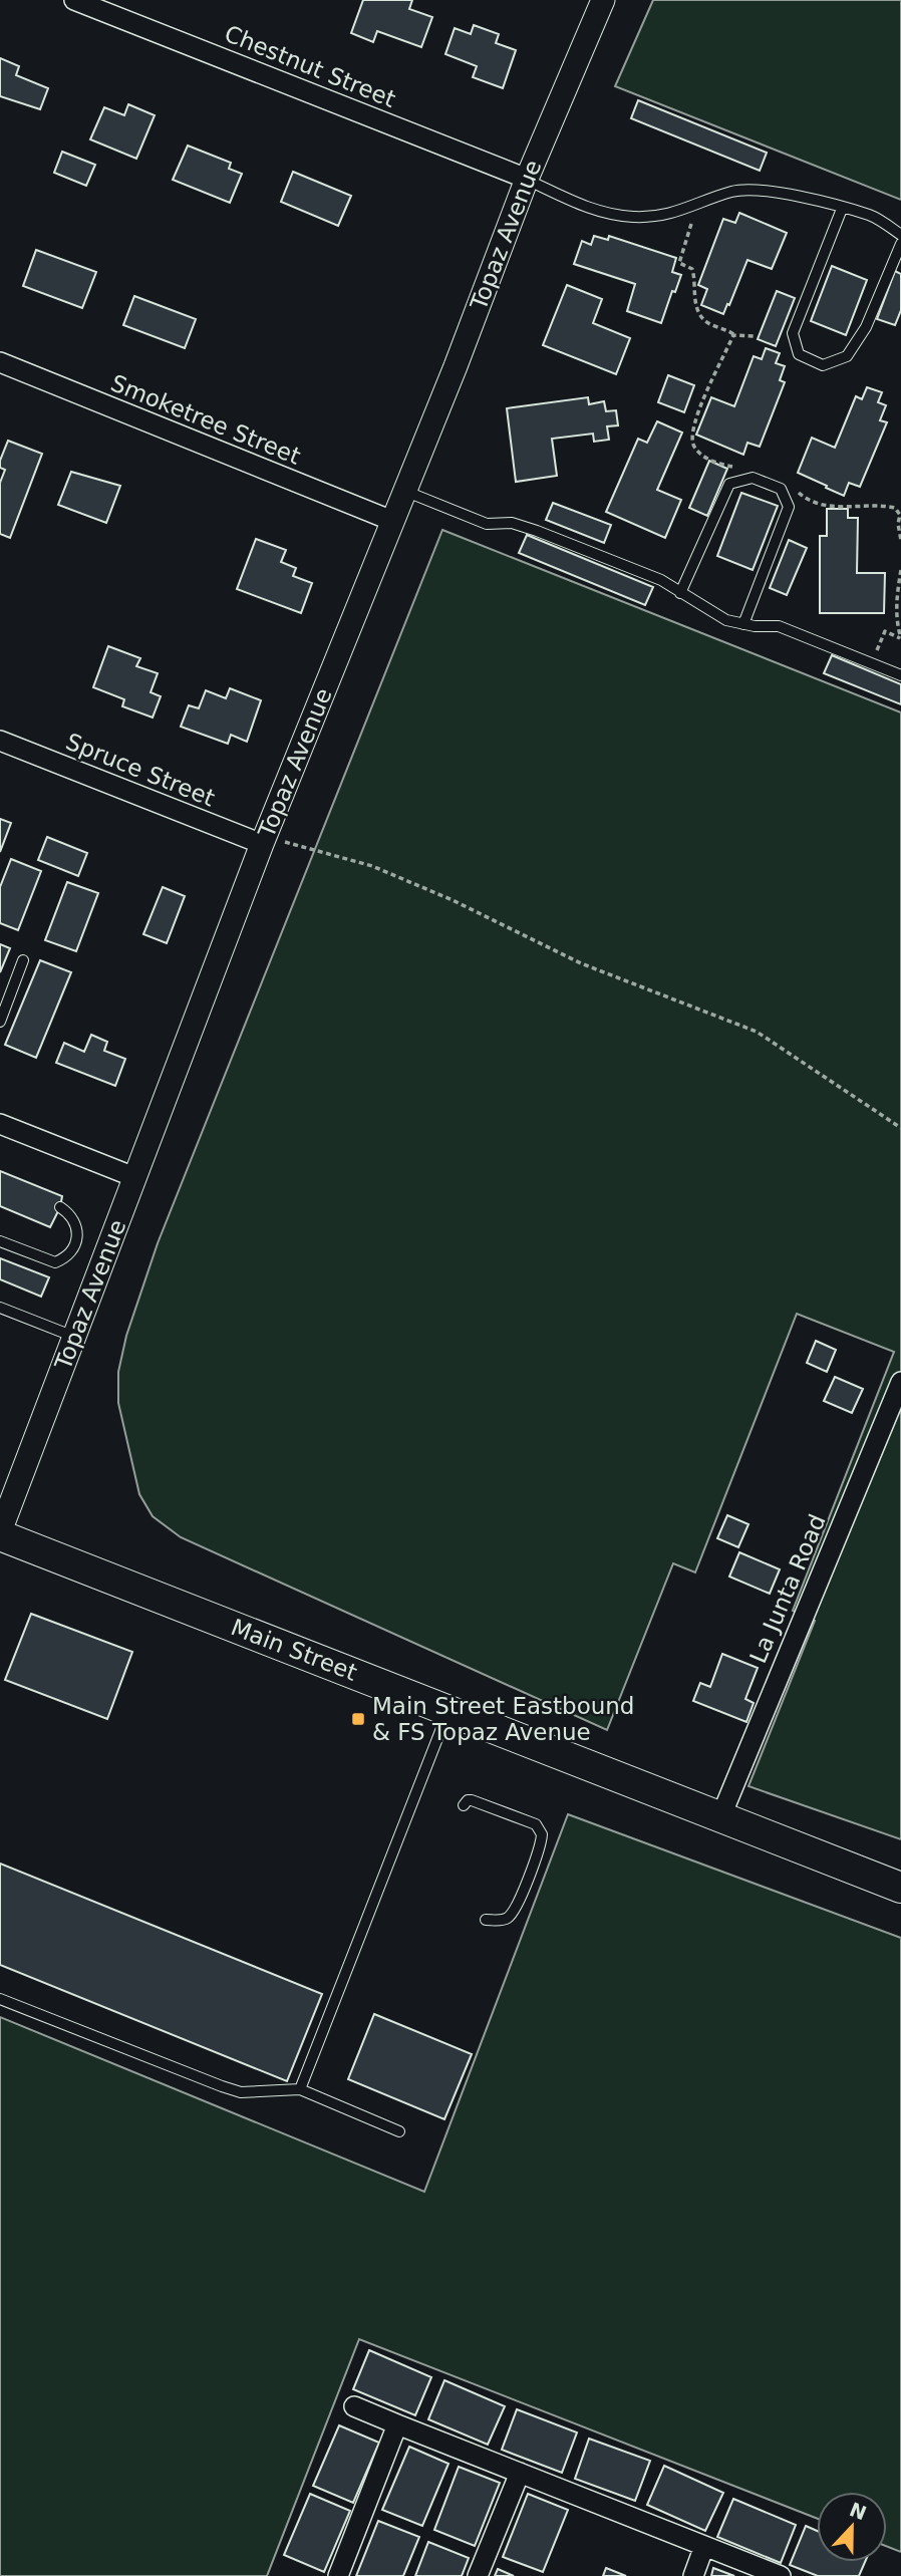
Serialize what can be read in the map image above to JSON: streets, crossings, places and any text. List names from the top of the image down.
{
  "streets": {
    "main road": ["Main Street"],
    "street": [
      "Chestnut Street",
      "Topaz Avenue",
      "Smoketree Street",
      "Spruce Street",
      "La Junta Road"
    ]
  },
  "crossings": [
    ["Chestnut Street", "Topaz Avenue"],
    ["Topaz Avenue", "Smoketree Street"],
    ["Topaz Avenue", "Spruce Street"],
    ["Topaz Avenue", "Main Street"],
    ["La Junta Road", "Main Street"]
  ],
  "places": {
    "transit": ["Main Street Eastbound & FS Topaz Avenue"]
  },
  "north": "top"
}
